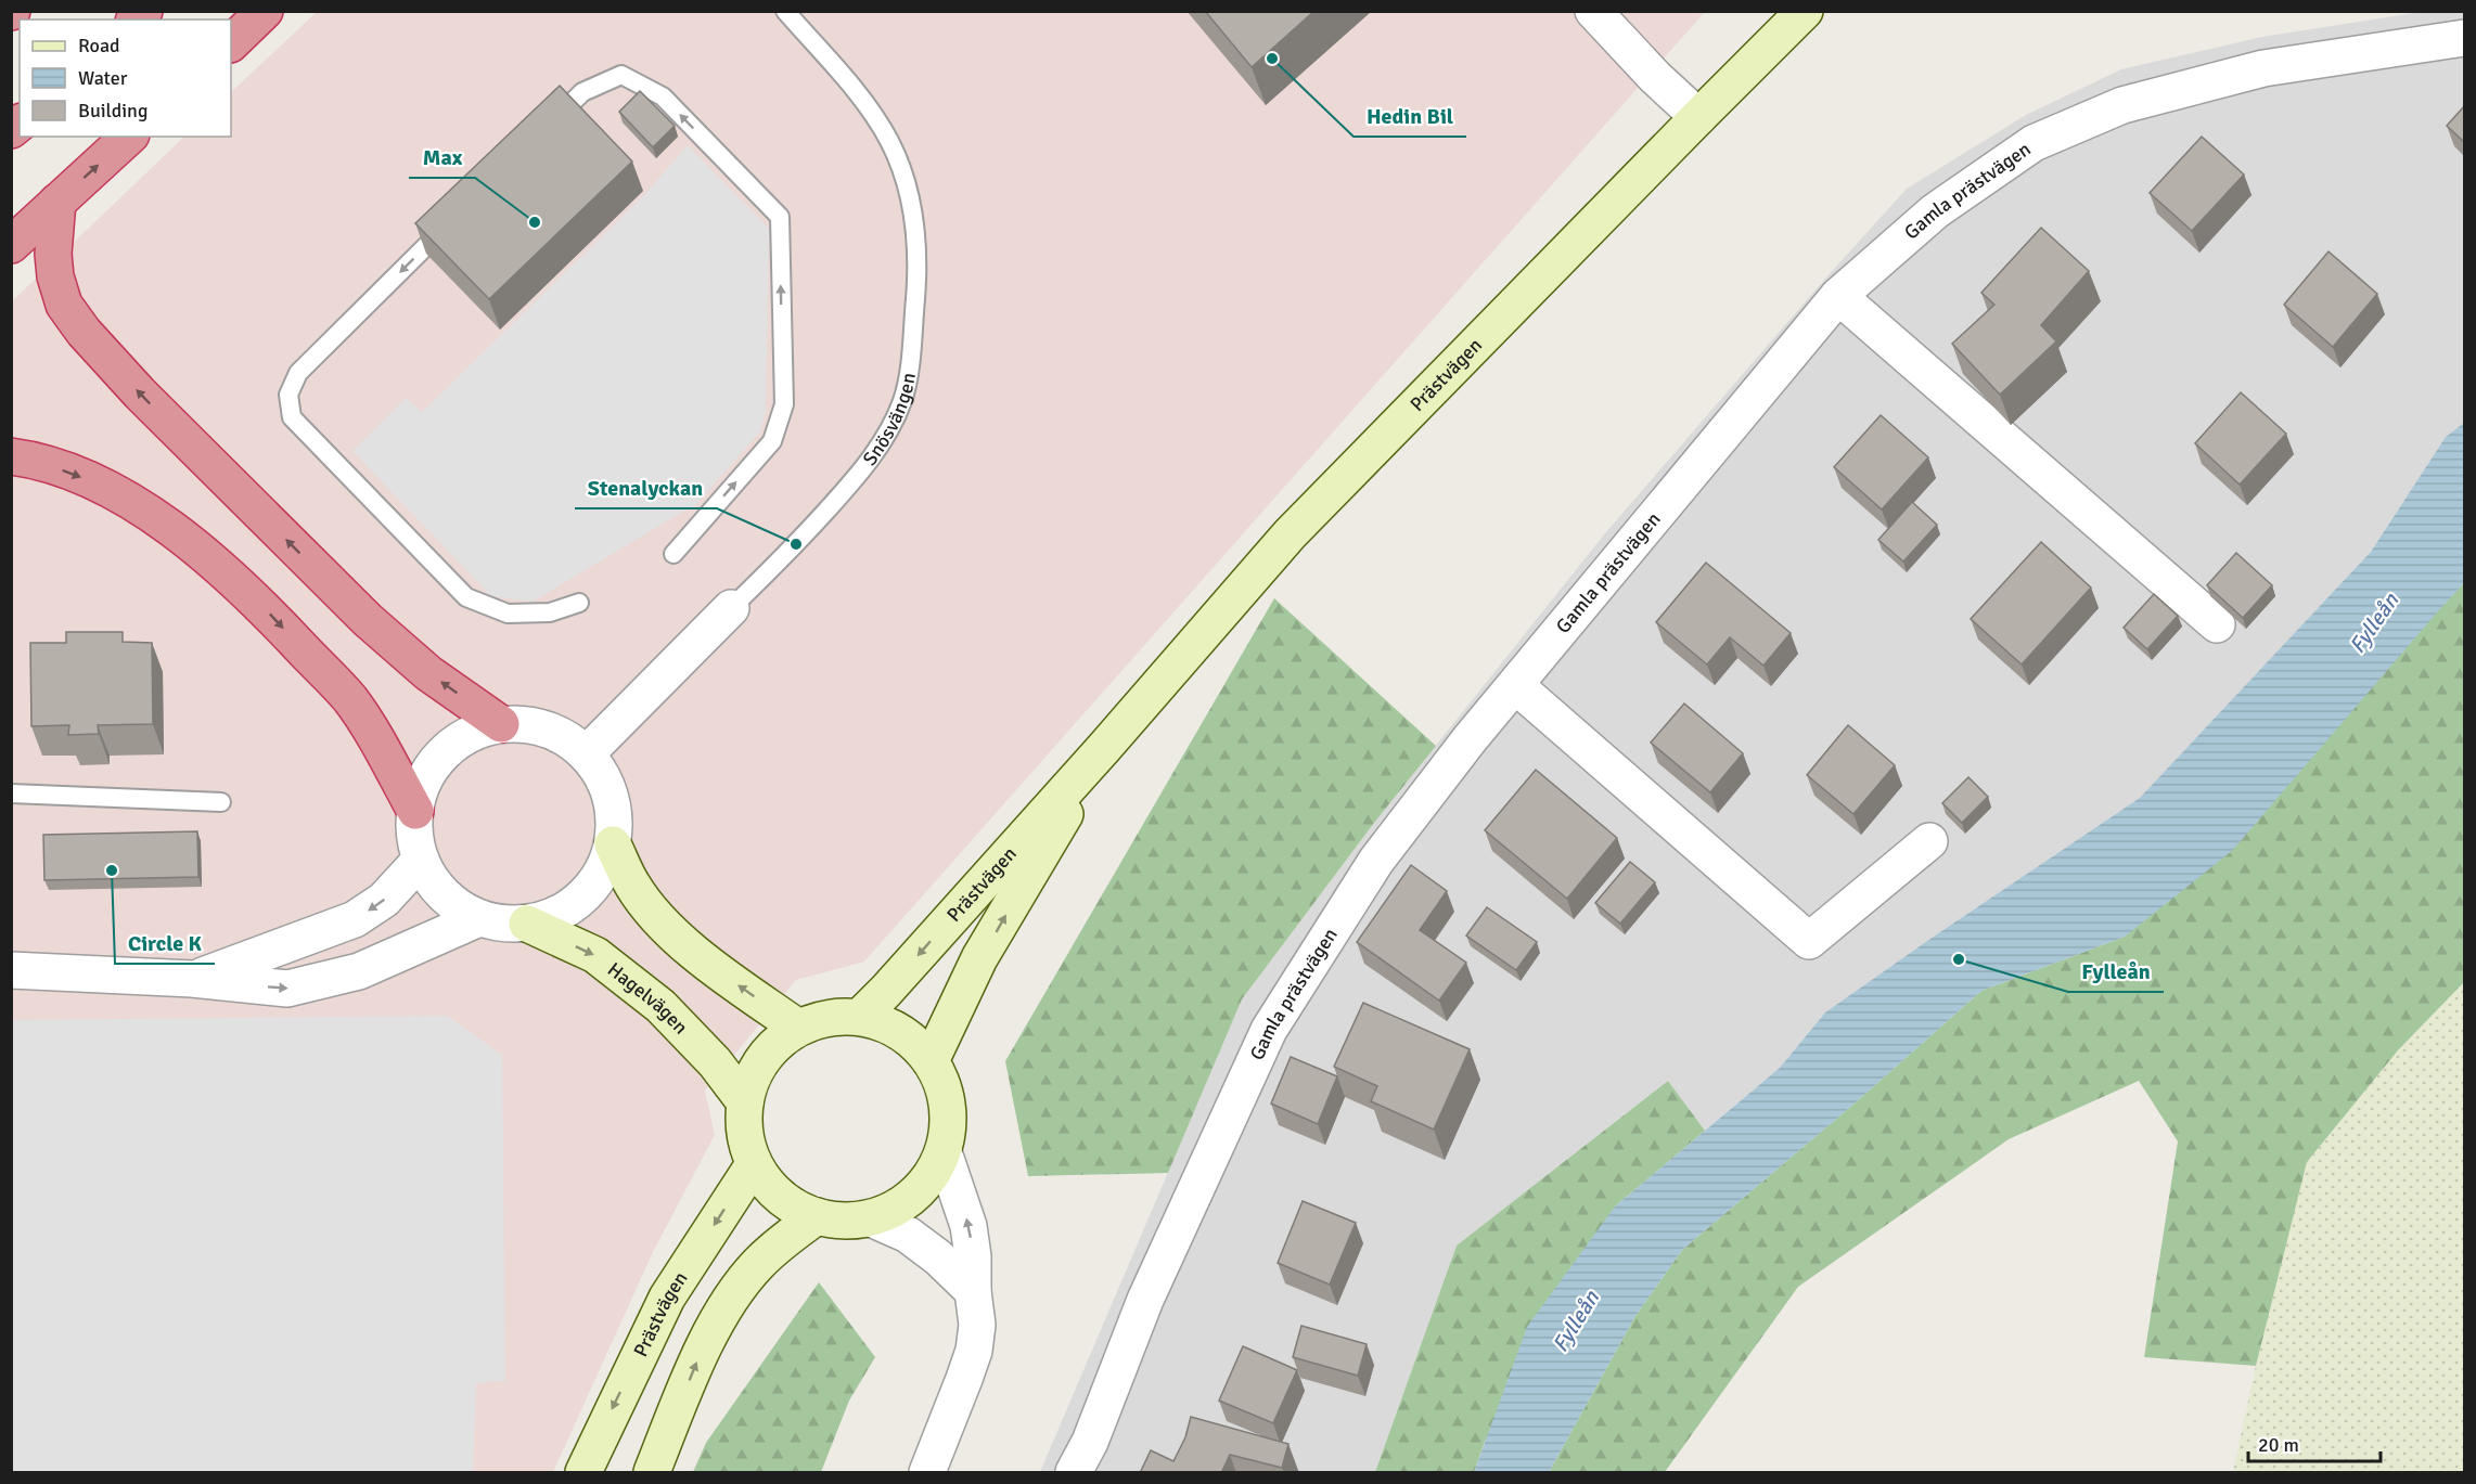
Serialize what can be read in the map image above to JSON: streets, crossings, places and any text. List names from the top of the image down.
{
  "streets": {
    "street": [
      "Gamla prästvägen",
      "Prästvägen",
      "Snösvängen",
      "Hagelvägen"
    ]
  },
  "crossings": [
    ["Prästvägen", "Hagelvägen"],
    ["Snösvängen", "Hagelvägen"]
  ],
  "water": ["Fylleån"],
  "places": [
    "Hedin Bil",
    "Max",
    "Stenalyckan",
    "Circle K",
    "Fylleån"
  ],
  "legend": ["Road", "Water", "Building"],
  "scale_bar": "20 m"
}
